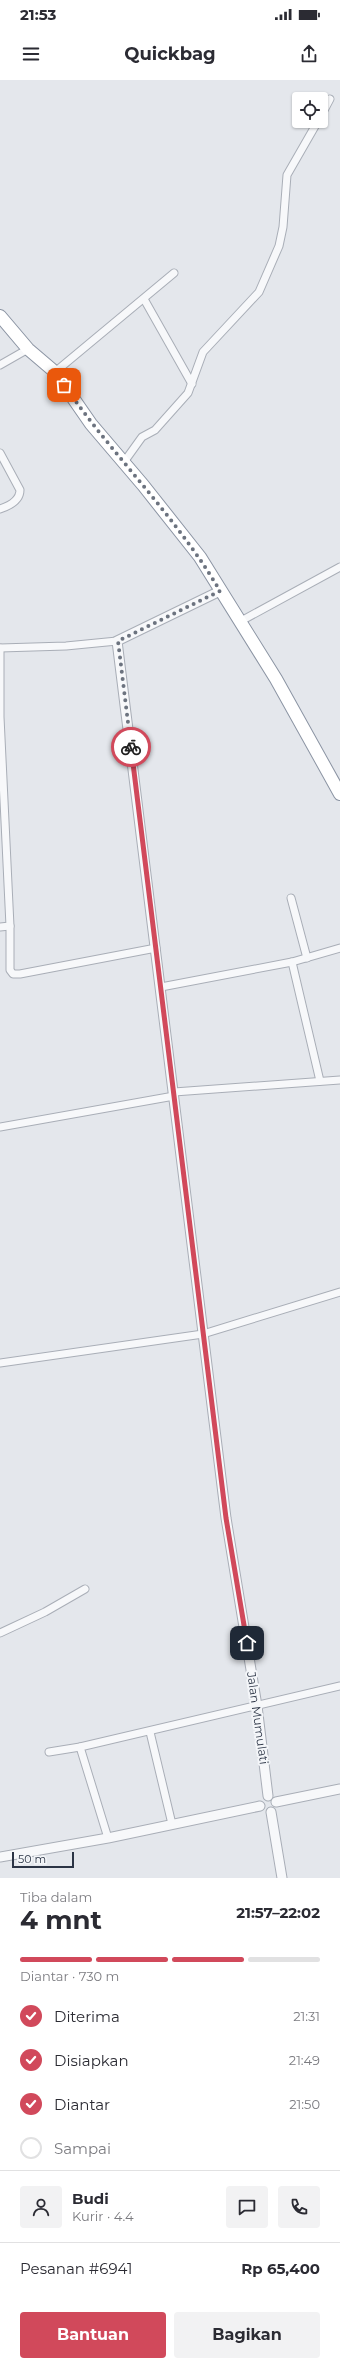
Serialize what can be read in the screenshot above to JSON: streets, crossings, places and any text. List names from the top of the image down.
{
  "streets": {
    "street": ["Jalan Mumulati"]
  },
  "scale_bar": "50 m",
  "page": {
    "status": "21:53",
    "header": "Quickbag",
    "scale": "50 m",
    "heading": ["4 mnt", "Tiba dalam", "21:57–22:02"],
    "panel": [
      "Budi",
      "Kurir · 4.4",
      "Pesanan #6941",
      "Rp 65,400"
    ],
    "bar": "Diantar · 730 m",
    "list": [
      ["Diterima", "21:31"],
      ["Disiapkan", "21:49"],
      ["Diantar", "21:50"],
      "Sampai"
    ],
    "buttons": ["Bantuan", "Bagikan"]
  }
}
